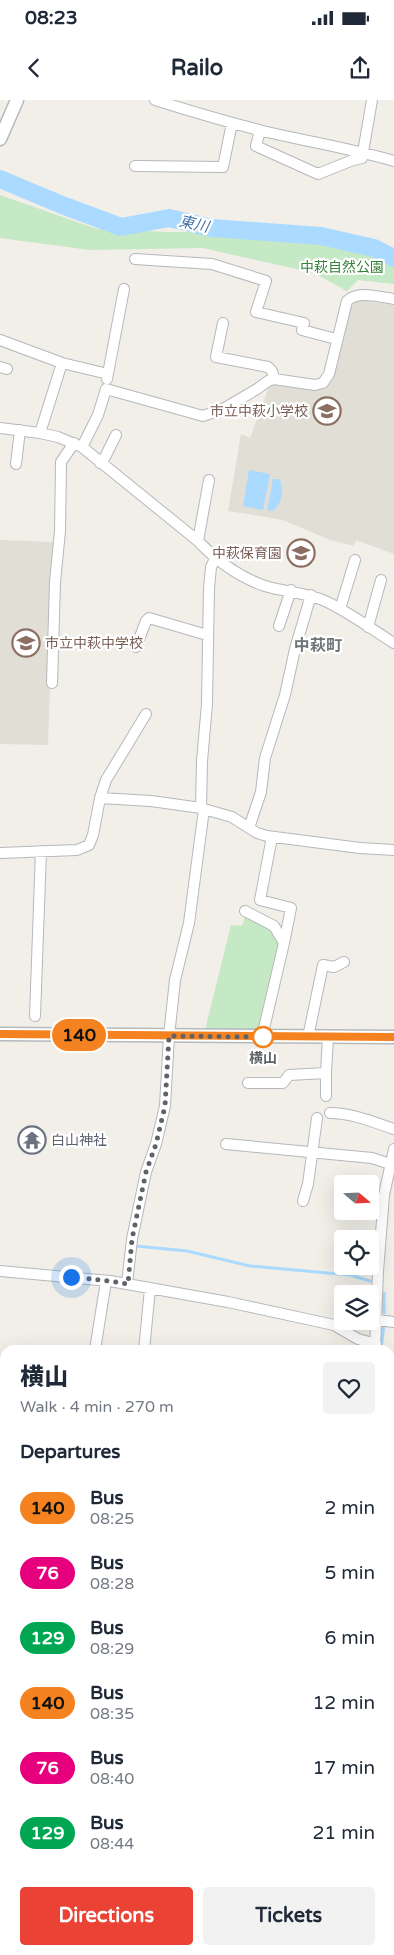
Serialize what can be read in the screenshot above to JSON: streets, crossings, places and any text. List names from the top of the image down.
{
  "districts": ["中萩町"],
  "water": ["東川"],
  "parks": ["中萩自然公園"],
  "places": {
    "school or university": ["市立中萩小学校", "中萩保育園", "市立中萩中学校"],
    "other": ["横山"],
    "temple": ["白山神社"]
  },
  "lines": ["bus line 140"],
  "north": "right",
  "page": {
    "status": "08:23",
    "header": "Railo",
    "on_map": "140",
    "heading": [
      ["横山", "Walk · 4 min · 270 m"],
      "Departures"
    ],
    "list": [
      {
        "mark": "140",
        "name": "Bus",
        "note": "08:25",
        "value": "2 min"
      },
      {
        "mark": "76",
        "name": "Bus",
        "note": "08:28",
        "value": "5 min"
      },
      {
        "mark": "129",
        "name": "Bus",
        "note": "08:29",
        "value": "6 min"
      },
      {
        "mark": "140",
        "name": "Bus",
        "note": "08:35",
        "value": "12 min"
      },
      {
        "mark": "76",
        "name": "Bus",
        "note": "08:40",
        "value": "17 min"
      },
      {
        "mark": "129",
        "name": "Bus",
        "note": "08:44",
        "value": "21 min"
      }
    ],
    "buttons": ["Directions", "Tickets"]
  }
}
